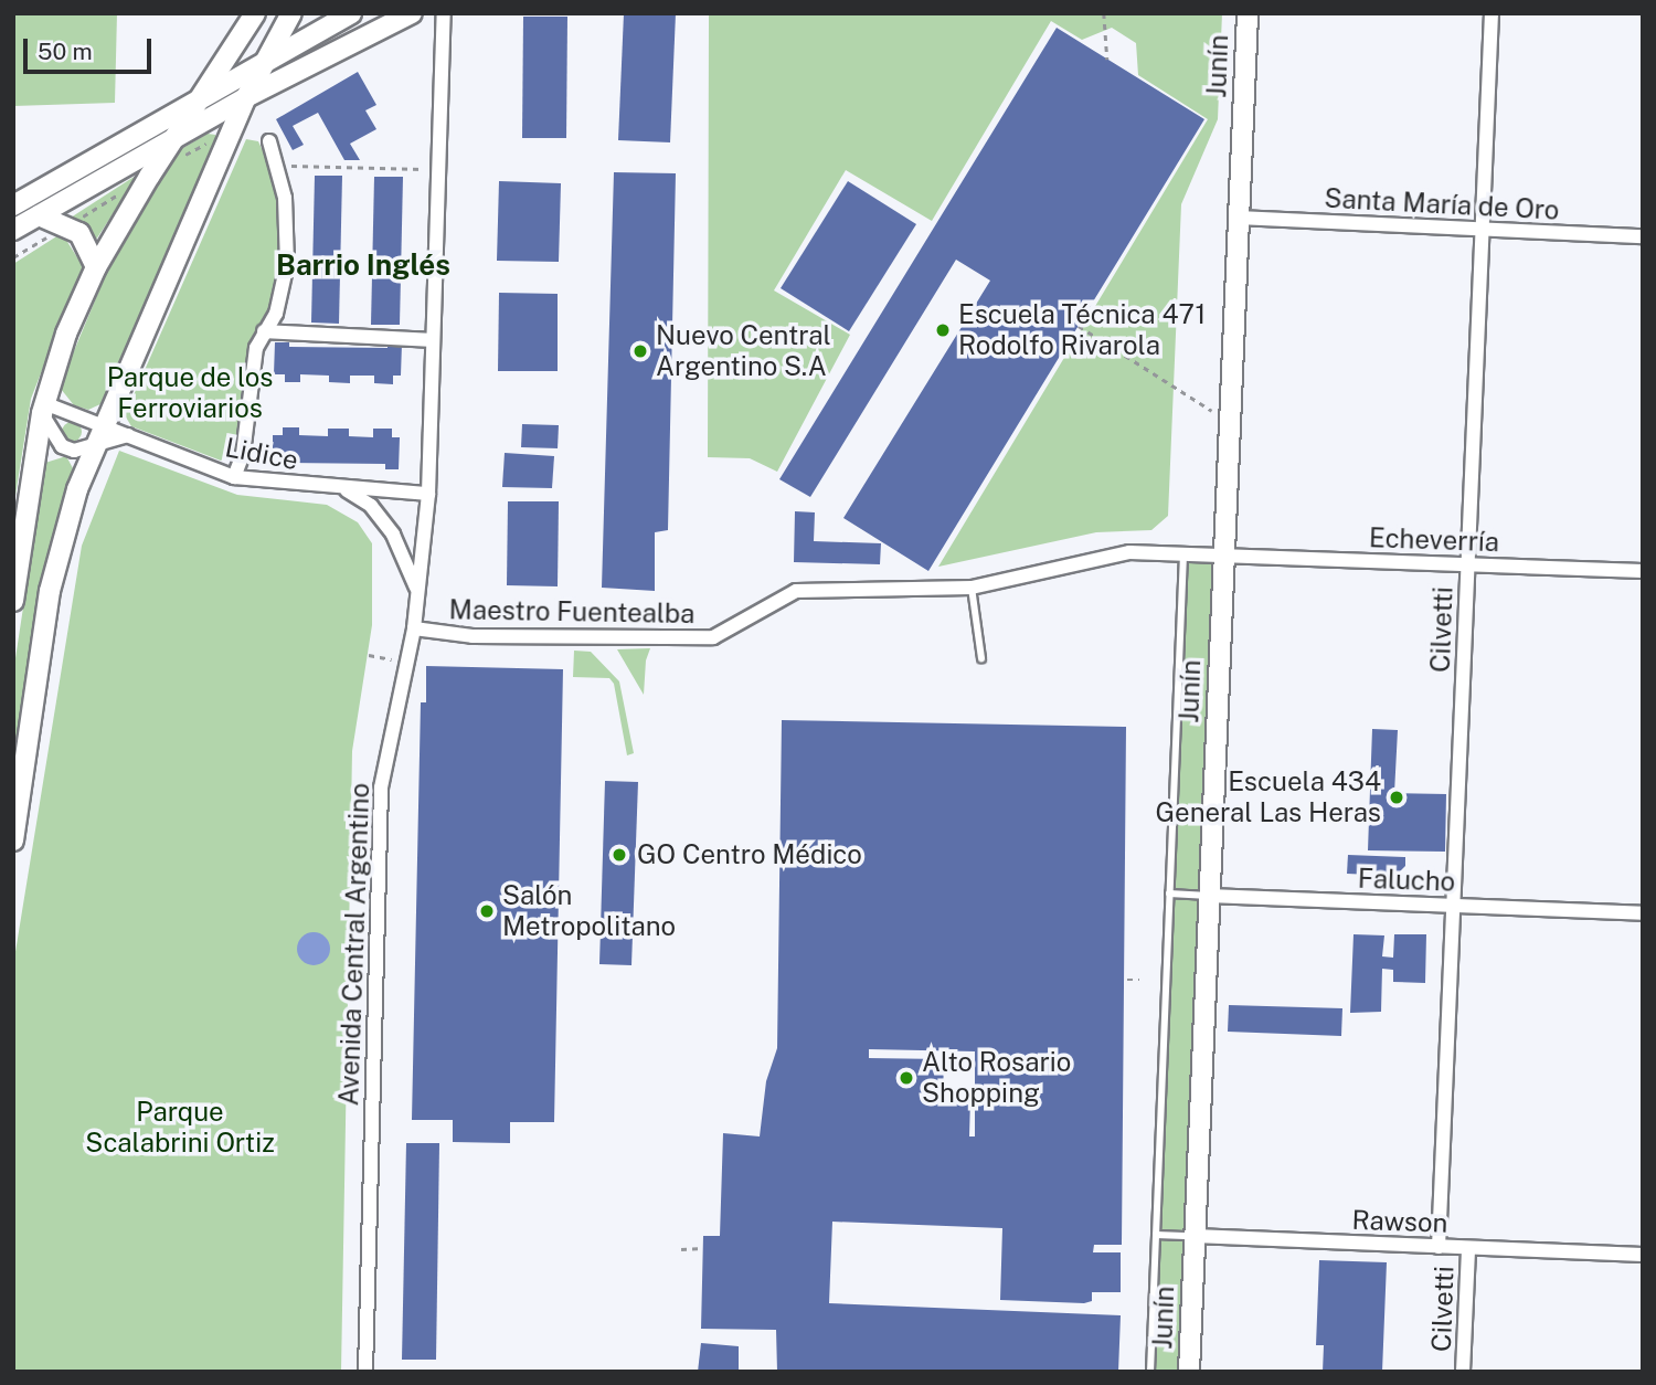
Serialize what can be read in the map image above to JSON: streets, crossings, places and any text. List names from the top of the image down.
{
  "streets": {
    "main road": ["Junín"],
    "street": [
      "Santa María de Oro",
      "Lidice",
      "Echeverría",
      "Maestro Fuentealba",
      "Cilvetti",
      "Falucho",
      "Avenida Central Argentino",
      "Rawson"
    ]
  },
  "crossings": [
    ["Junín", "Santa María de Oro"],
    ["Junín", "Echeverría"],
    ["Junín", "Maestro Fuentealba"],
    ["Junín", "Falucho"],
    ["Junín", "Rawson"],
    ["Santa María de Oro", "Cilvetti"],
    ["Lidice", "Avenida Central Argentino"],
    ["Echeverría", "Maestro Fuentealba"],
    ["Echeverría", "Cilvetti"],
    ["Maestro Fuentealba", "Avenida Central Argentino"],
    ["Cilvetti", "Falucho"],
    ["Cilvetti", "Rawson"]
  ],
  "districts": ["Barrio Inglés"],
  "parks": ["Parque de los Ferroviarios", "Parque Scalabrini Ortiz"],
  "places": [
    "Escuela Técnica 471 Rodolfo Rivarola",
    "Nuevo Central Argentino S.A",
    "Escuela 434 General Las Heras",
    "GO Centro Médico",
    "Salón Metropolitano",
    "Alto Rosario Shopping"
  ],
  "scale_bar": "50 m"
}
